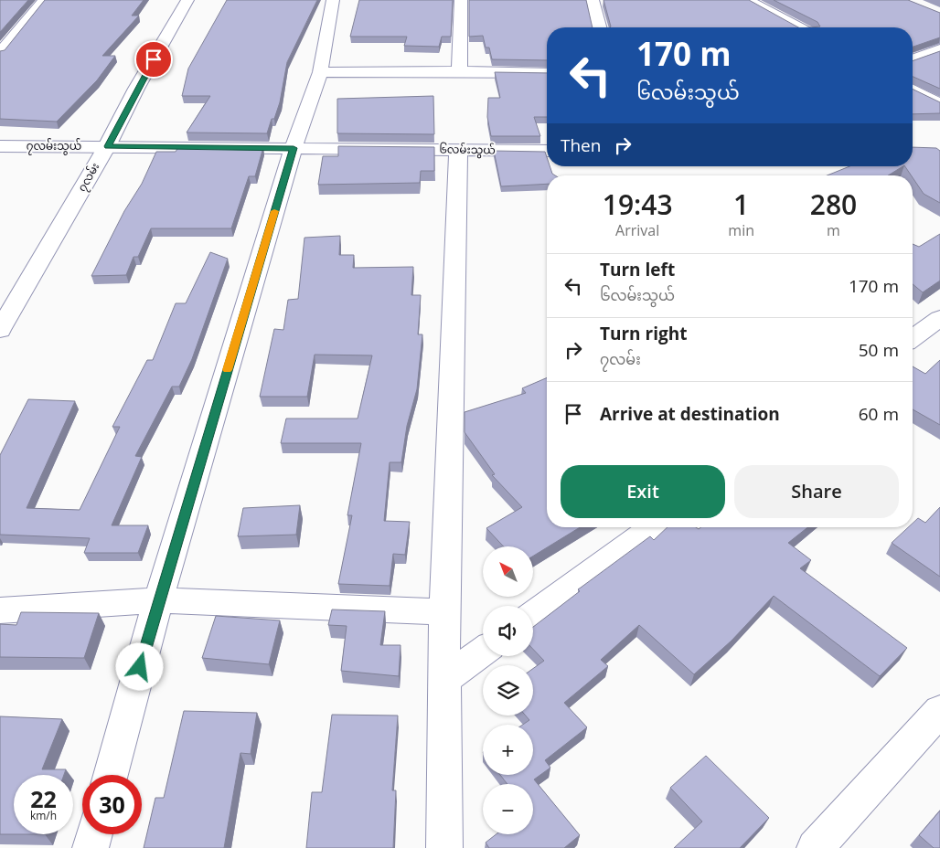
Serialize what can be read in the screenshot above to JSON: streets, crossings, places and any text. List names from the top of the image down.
{
  "streets": {
    "street": ["၇လမ်းသွယ်", "၆လမ်းသွယ်", "၇လမ်း"]
  },
  "crossings": [
    ["၇လမ်းသွယ်", "၆လမ်းသွယ်"],
    ["၇လမ်းသွယ်", "၇လမ်း"],
    ["၆လမ်းသွယ်", "၇လမ်း"]
  ],
  "north": "top left",
  "page": {
    "turn": ["170 m", "၆လမ်းသွယ်"],
    "then": "Then",
    "eta": [
      "19:43",
      "Arrival",
      "1",
      "min",
      "280",
      "m"
    ],
    "list": [
      {
        "name": "Turn left",
        "note": "၆လမ်းသွယ်",
        "value": "170 m"
      },
      {
        "name": "Turn right",
        "note": "၇လမ်း",
        "value": "50 m"
      },
      {
        "name": "Arrive at destination",
        "value": "60 m"
      }
    ],
    "buttons": ["Exit", "Share"],
    "map_buttons": ["+", "−"],
    "speed": "22 km/h",
    "limit": "30"
  }
}
